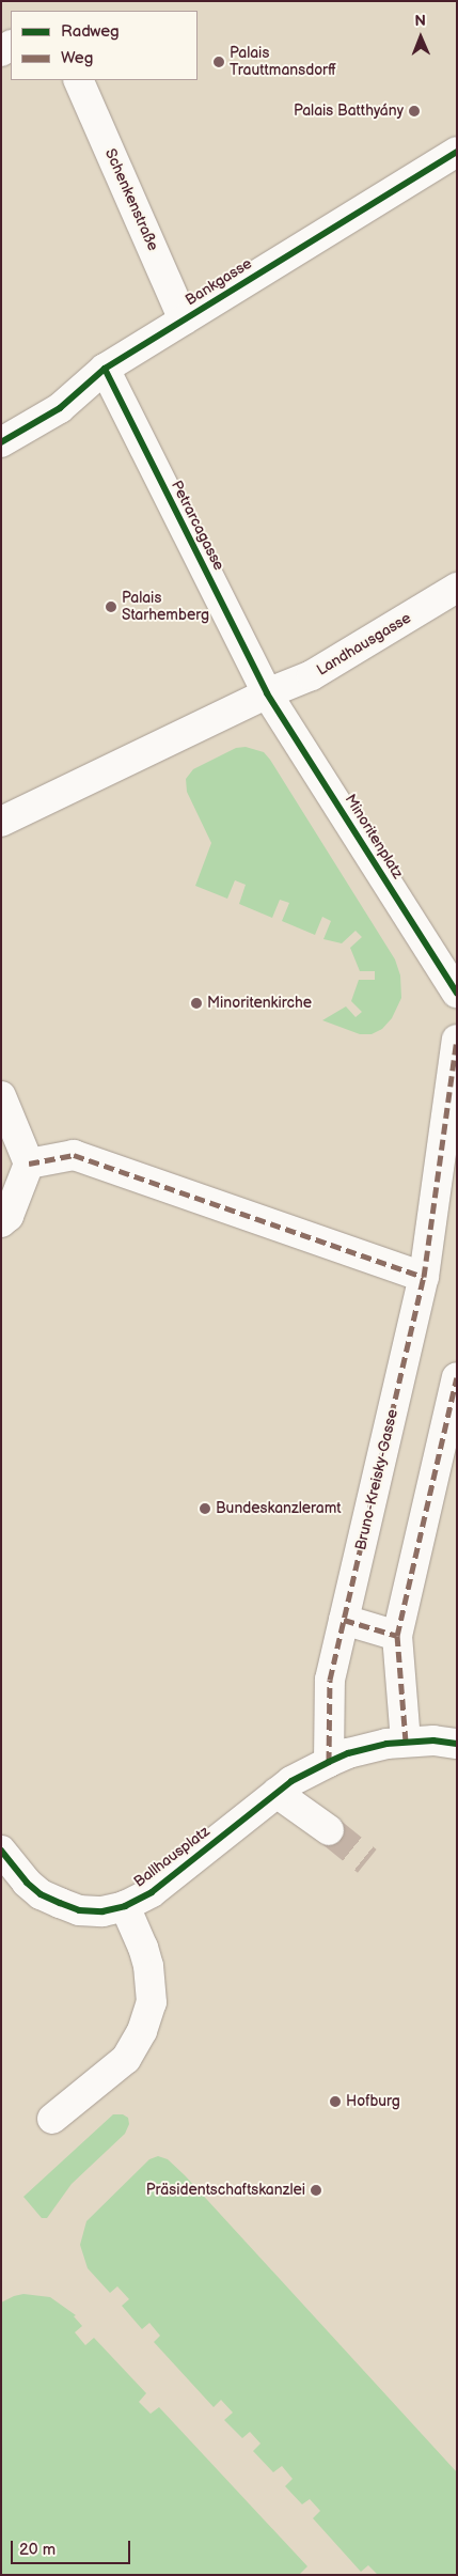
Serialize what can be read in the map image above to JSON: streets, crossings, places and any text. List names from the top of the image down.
{
  "streets": {
    "street": [
      "Schenkenstraße",
      "Bankgasse",
      "Petrarcagasse",
      "Landhausgasse",
      "Minoritenplatz",
      "Bruno-Kreisky-Gasse",
      "Ballhausplatz"
    ]
  },
  "crossings": [
    ["Schenkenstraße", "Bankgasse"],
    ["Bankgasse", "Petrarcagasse"],
    ["Petrarcagasse", "Landhausgasse"],
    ["Petrarcagasse", "Minoritenplatz"],
    ["Landhausgasse", "Minoritenplatz"],
    ["Bruno-Kreisky-Gasse", "Ballhausplatz"]
  ],
  "places": [
    "Palais Trauttmansdorff",
    "Palais Batthyány",
    "Palais Starhemberg",
    "Minoritenkirche",
    "Bundeskanzleramt",
    "Hofburg",
    "Präsidentschaftskanzlei"
  ],
  "legend": ["Radweg", "Weg"],
  "scale_bar": "20 m",
  "north": "top"
}
